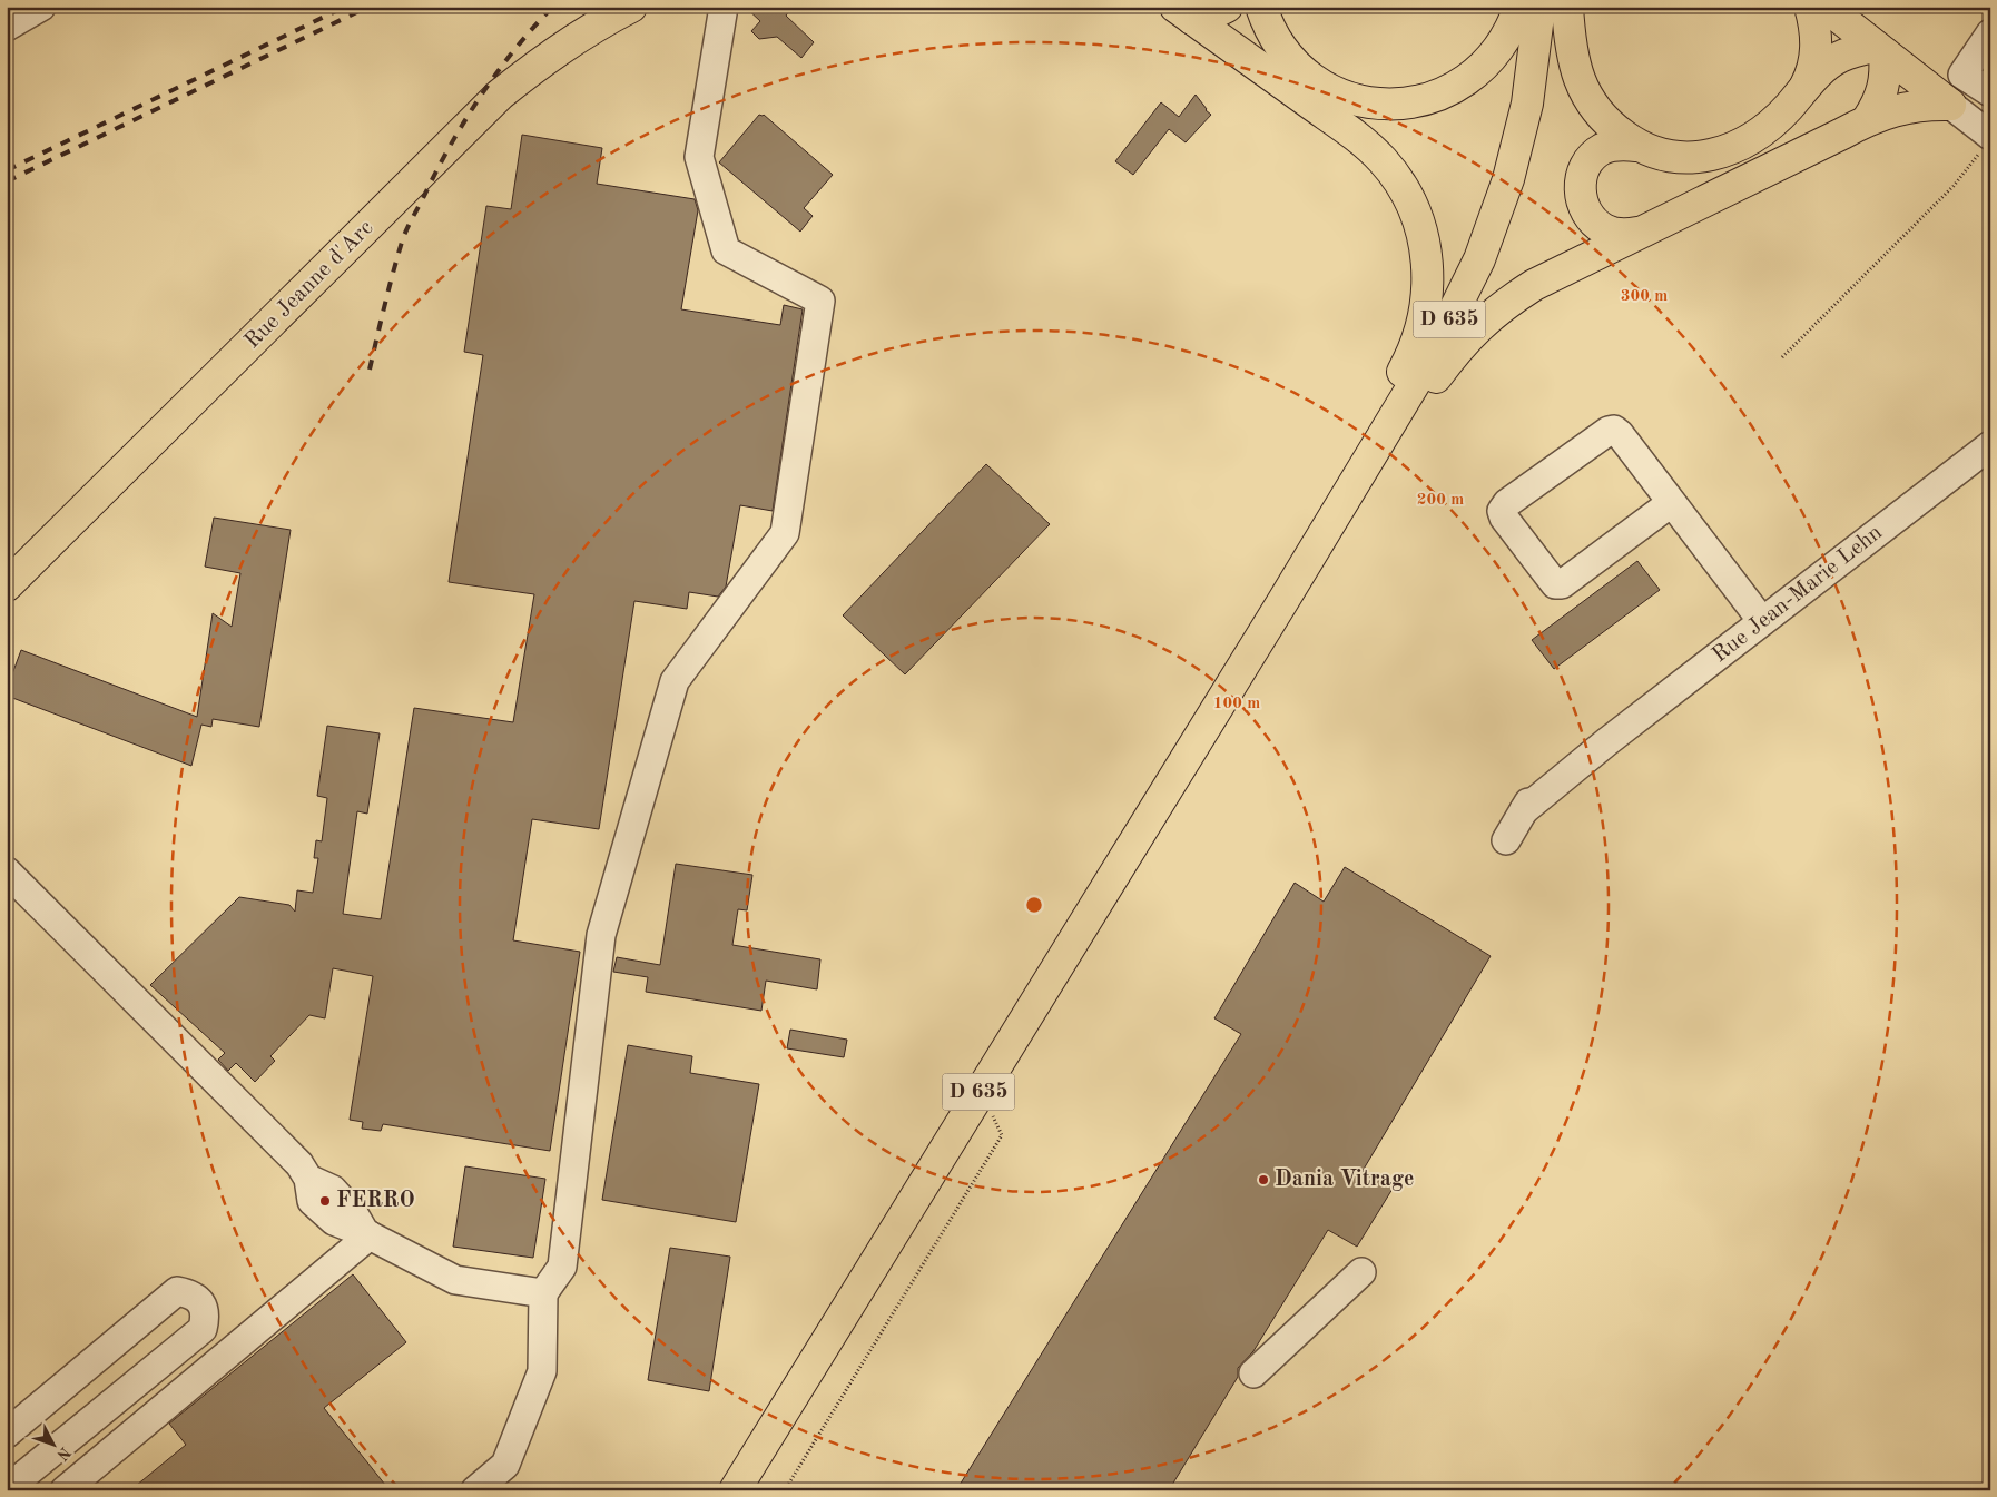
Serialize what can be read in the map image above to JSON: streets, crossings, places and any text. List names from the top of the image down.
{
  "streets": {
    "main road": ["Rue Jeanne d'Arc", "D 635"],
    "street": ["Rue Jean-Marie Lehn"]
  },
  "places": ["Dania Vitrage", "FERRO"],
  "north": "bottom right",
  "rings": ["300 m", "200 m", "100 m"]
}
